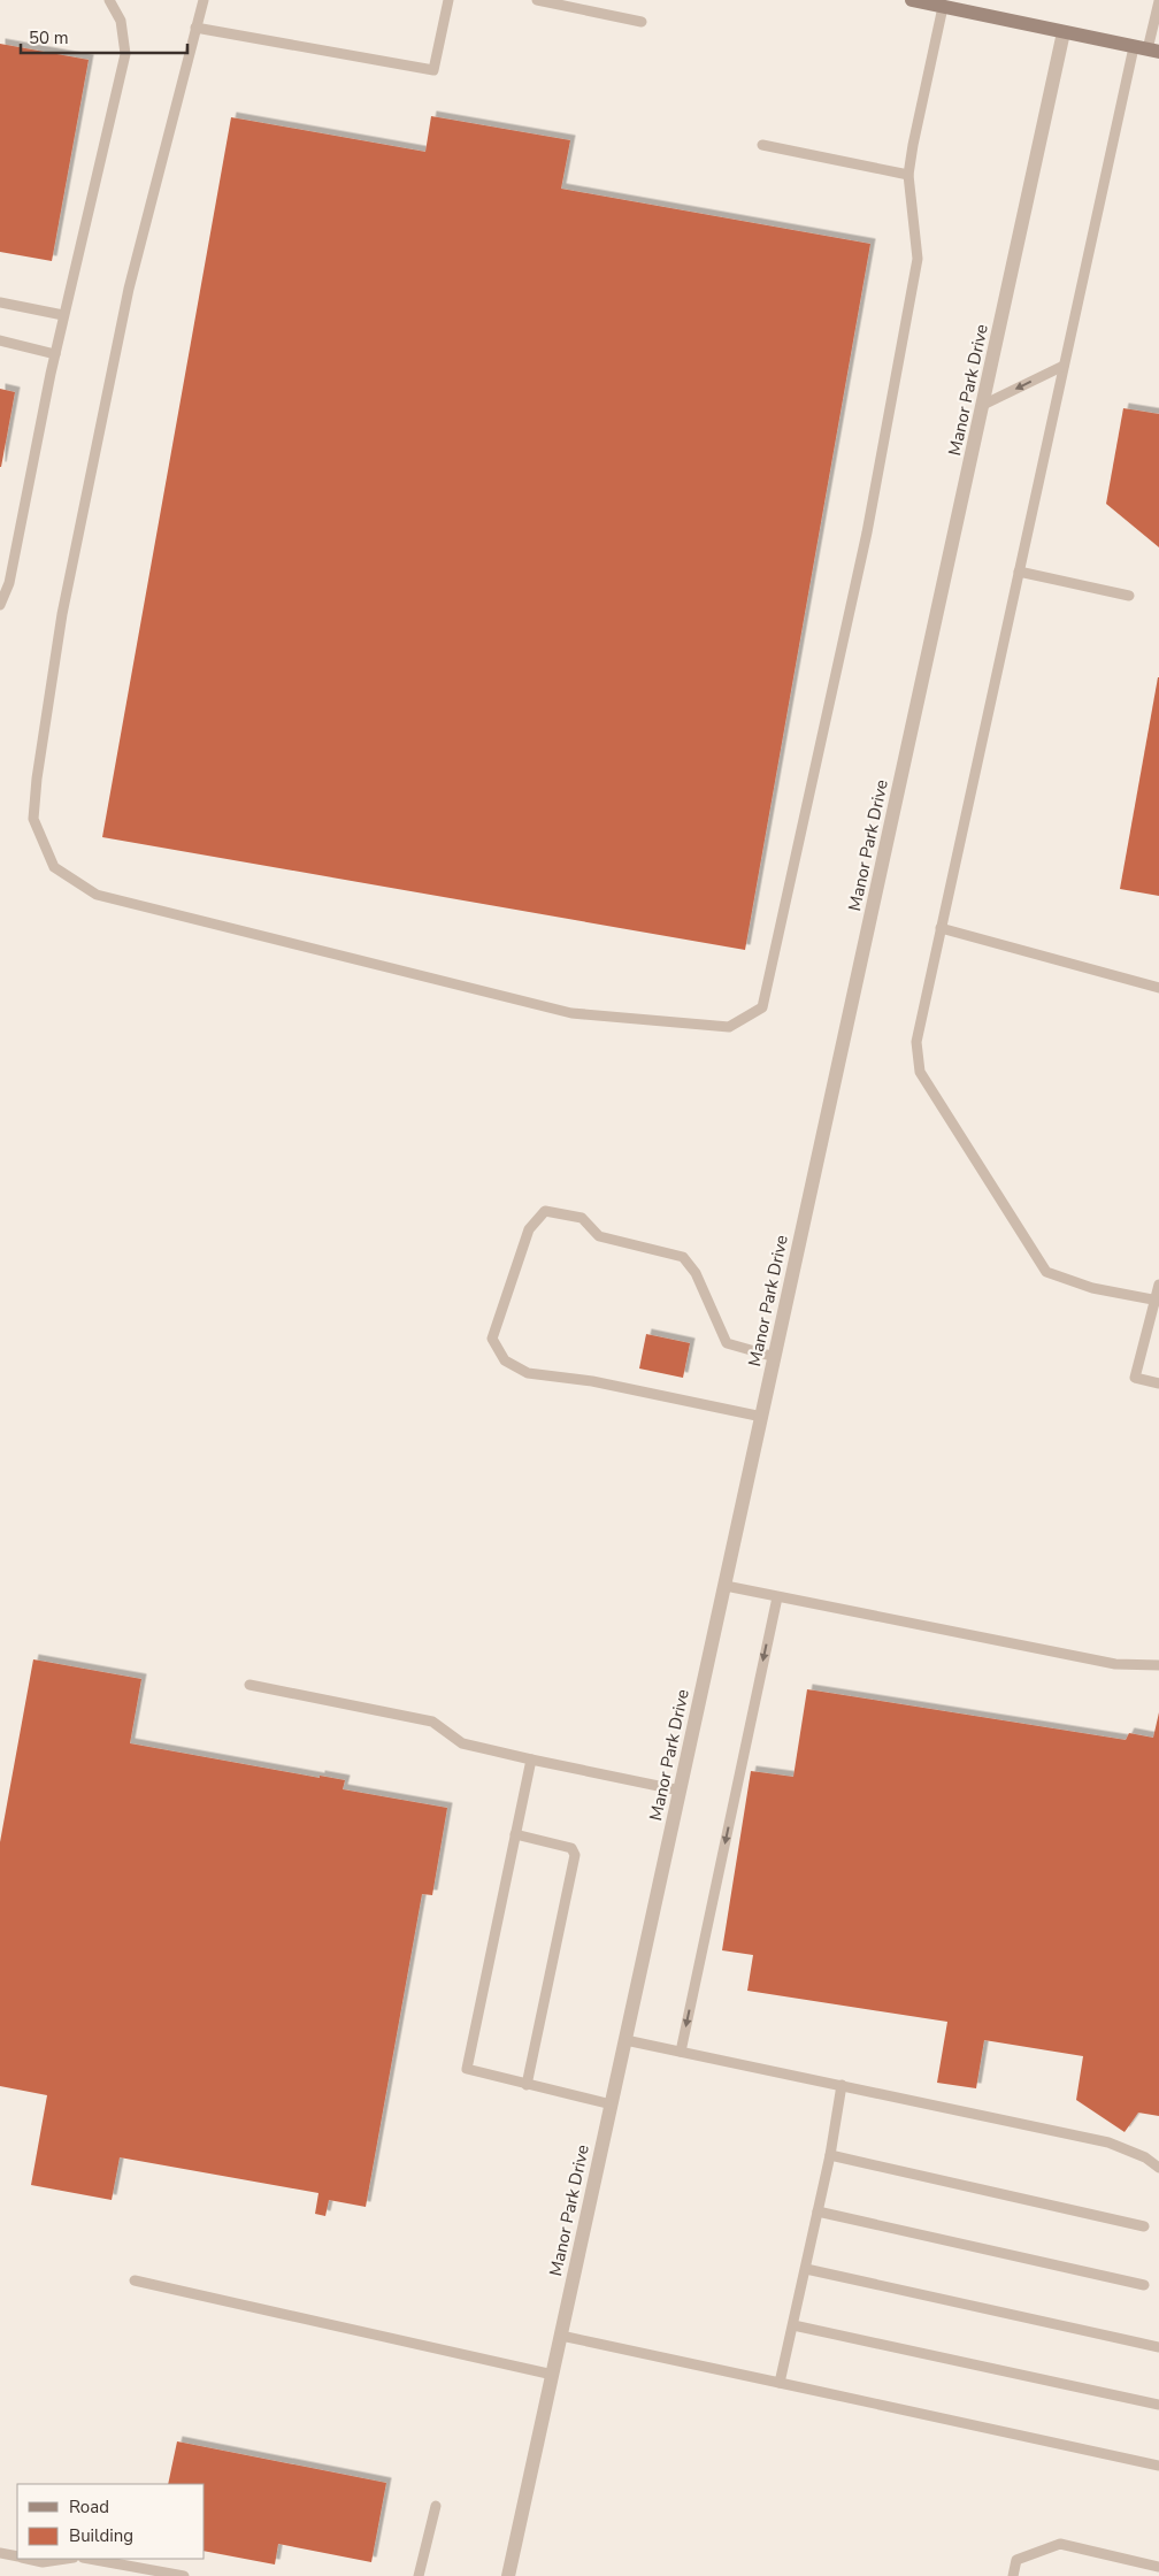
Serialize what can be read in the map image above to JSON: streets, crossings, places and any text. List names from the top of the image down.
{
  "streets": {
    "street": ["Manor Park Drive"]
  },
  "legend": ["Road", "Building"],
  "scale_bar": "50 m"
}
